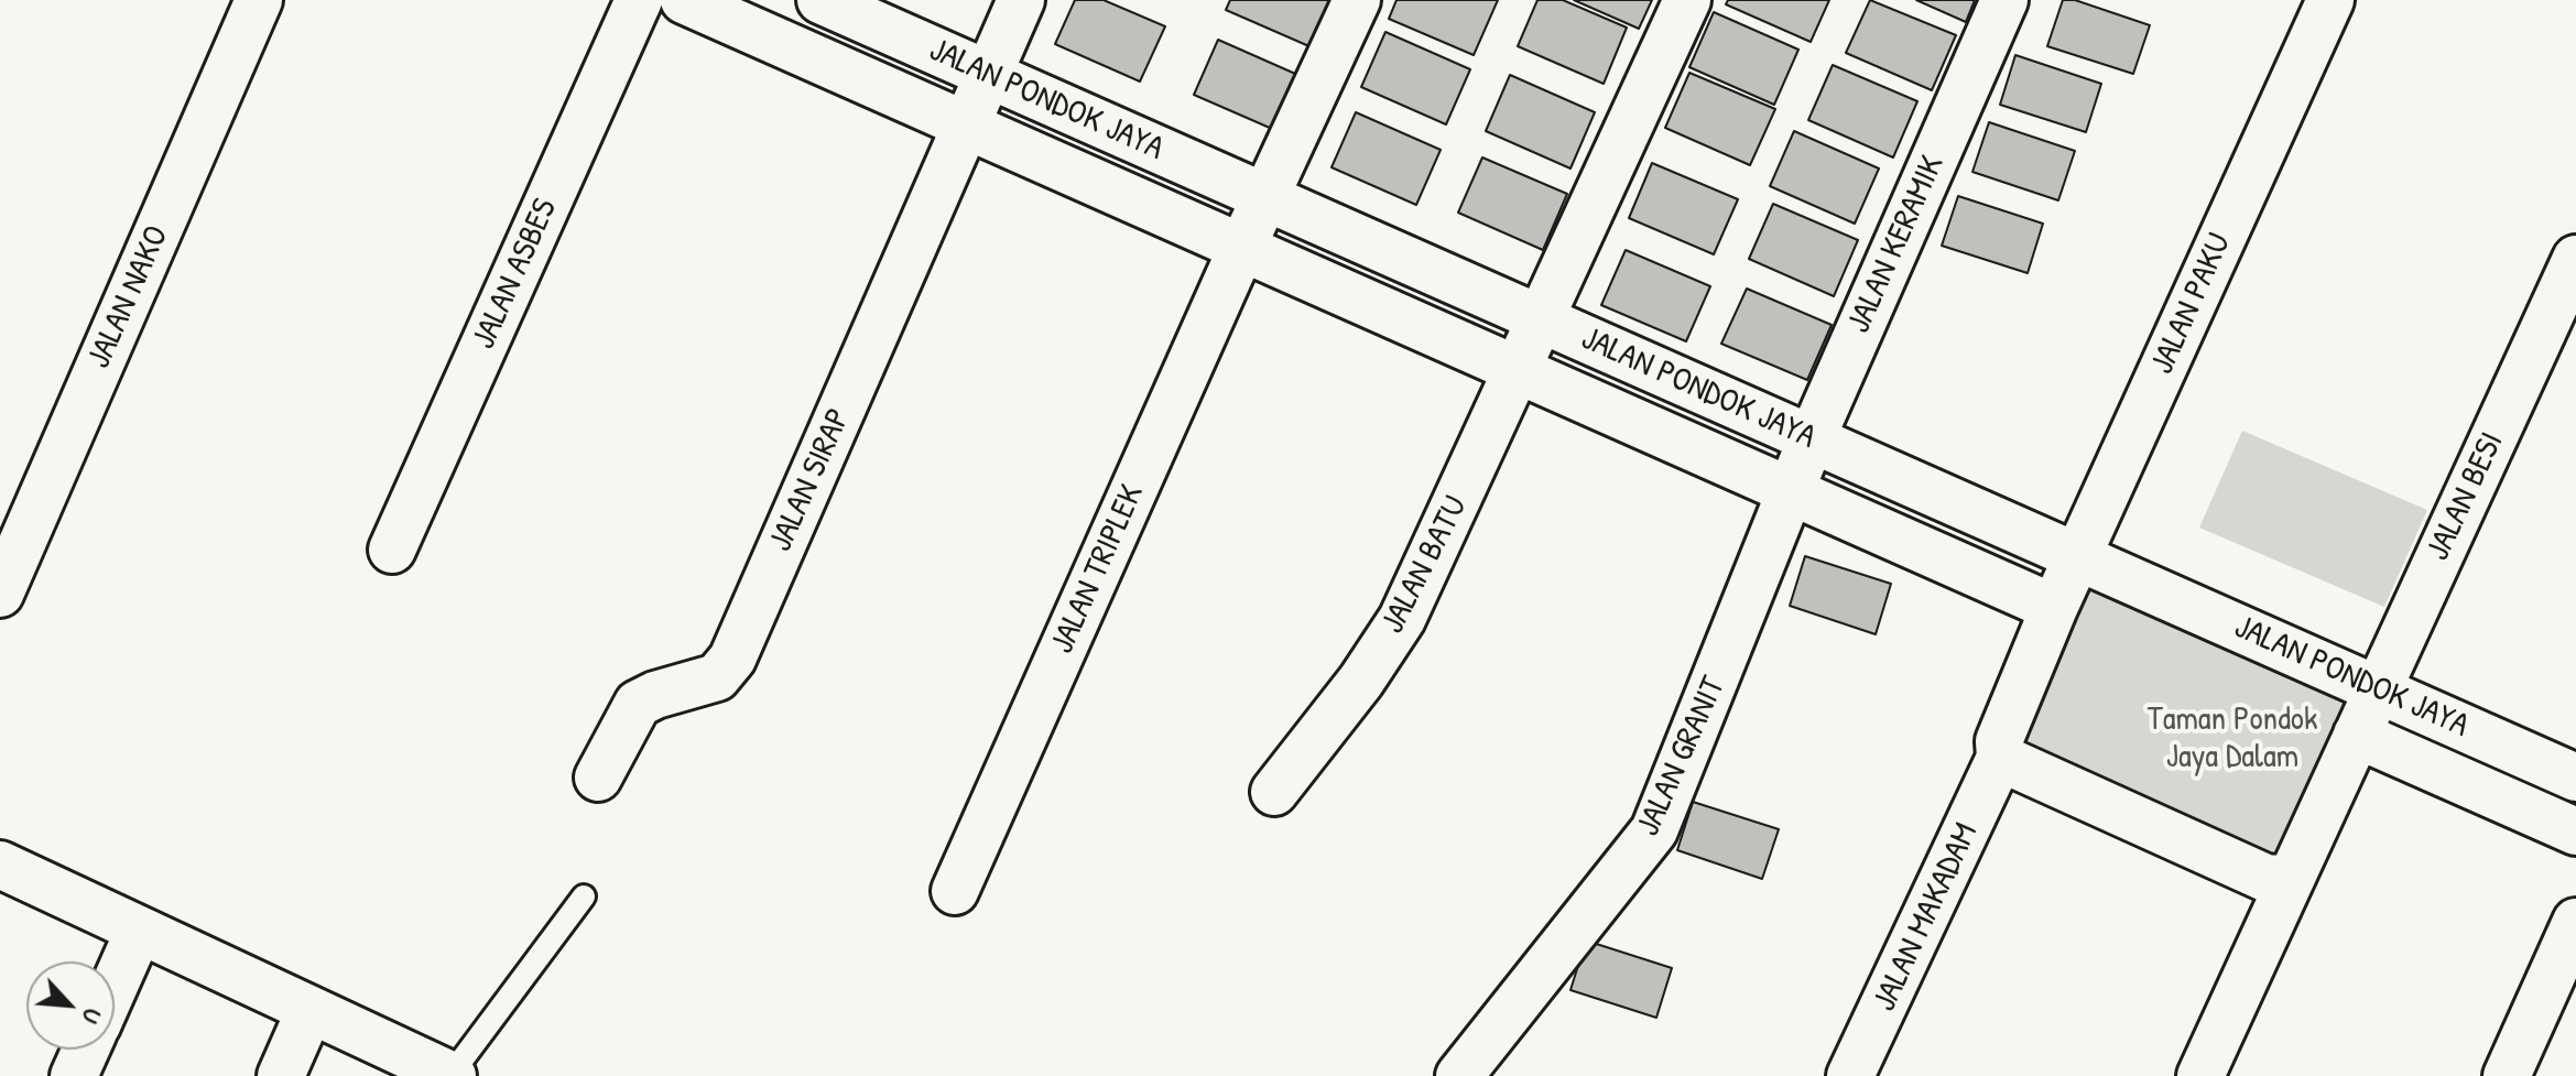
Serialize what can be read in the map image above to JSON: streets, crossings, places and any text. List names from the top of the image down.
{
  "streets": {
    "street": [
      "JALAN PONDOK JAYA",
      "JALAN KERAMIK",
      "JALAN ASBES",
      "JALAN NAKO",
      "JALAN PAKU",
      "JALAN SIRAP",
      "JALAN BESI",
      "JALAN BATU",
      "JALAN TRIPLEK",
      "JALAN GRANIT",
      "JALAN MAKADAM"
    ]
  },
  "crossings": [
    ["JALAN PONDOK JAYA", "JALAN KERAMIK"],
    ["JALAN PONDOK JAYA", "JALAN PAKU"],
    ["JALAN PONDOK JAYA", "JALAN SIRAP"],
    ["JALAN PONDOK JAYA", "JALAN BESI"],
    ["JALAN PONDOK JAYA", "JALAN BATU"],
    ["JALAN PONDOK JAYA", "JALAN TRIPLEK"],
    ["JALAN PONDOK JAYA", "JALAN GRANIT"],
    ["JALAN PONDOK JAYA", "JALAN MAKADAM"],
    ["JALAN KERAMIK", "JALAN GRANIT"],
    ["JALAN PAKU", "JALAN MAKADAM"]
  ],
  "parks": ["Taman Pondok Jaya Dalam"],
  "north": "bottom right"
}
